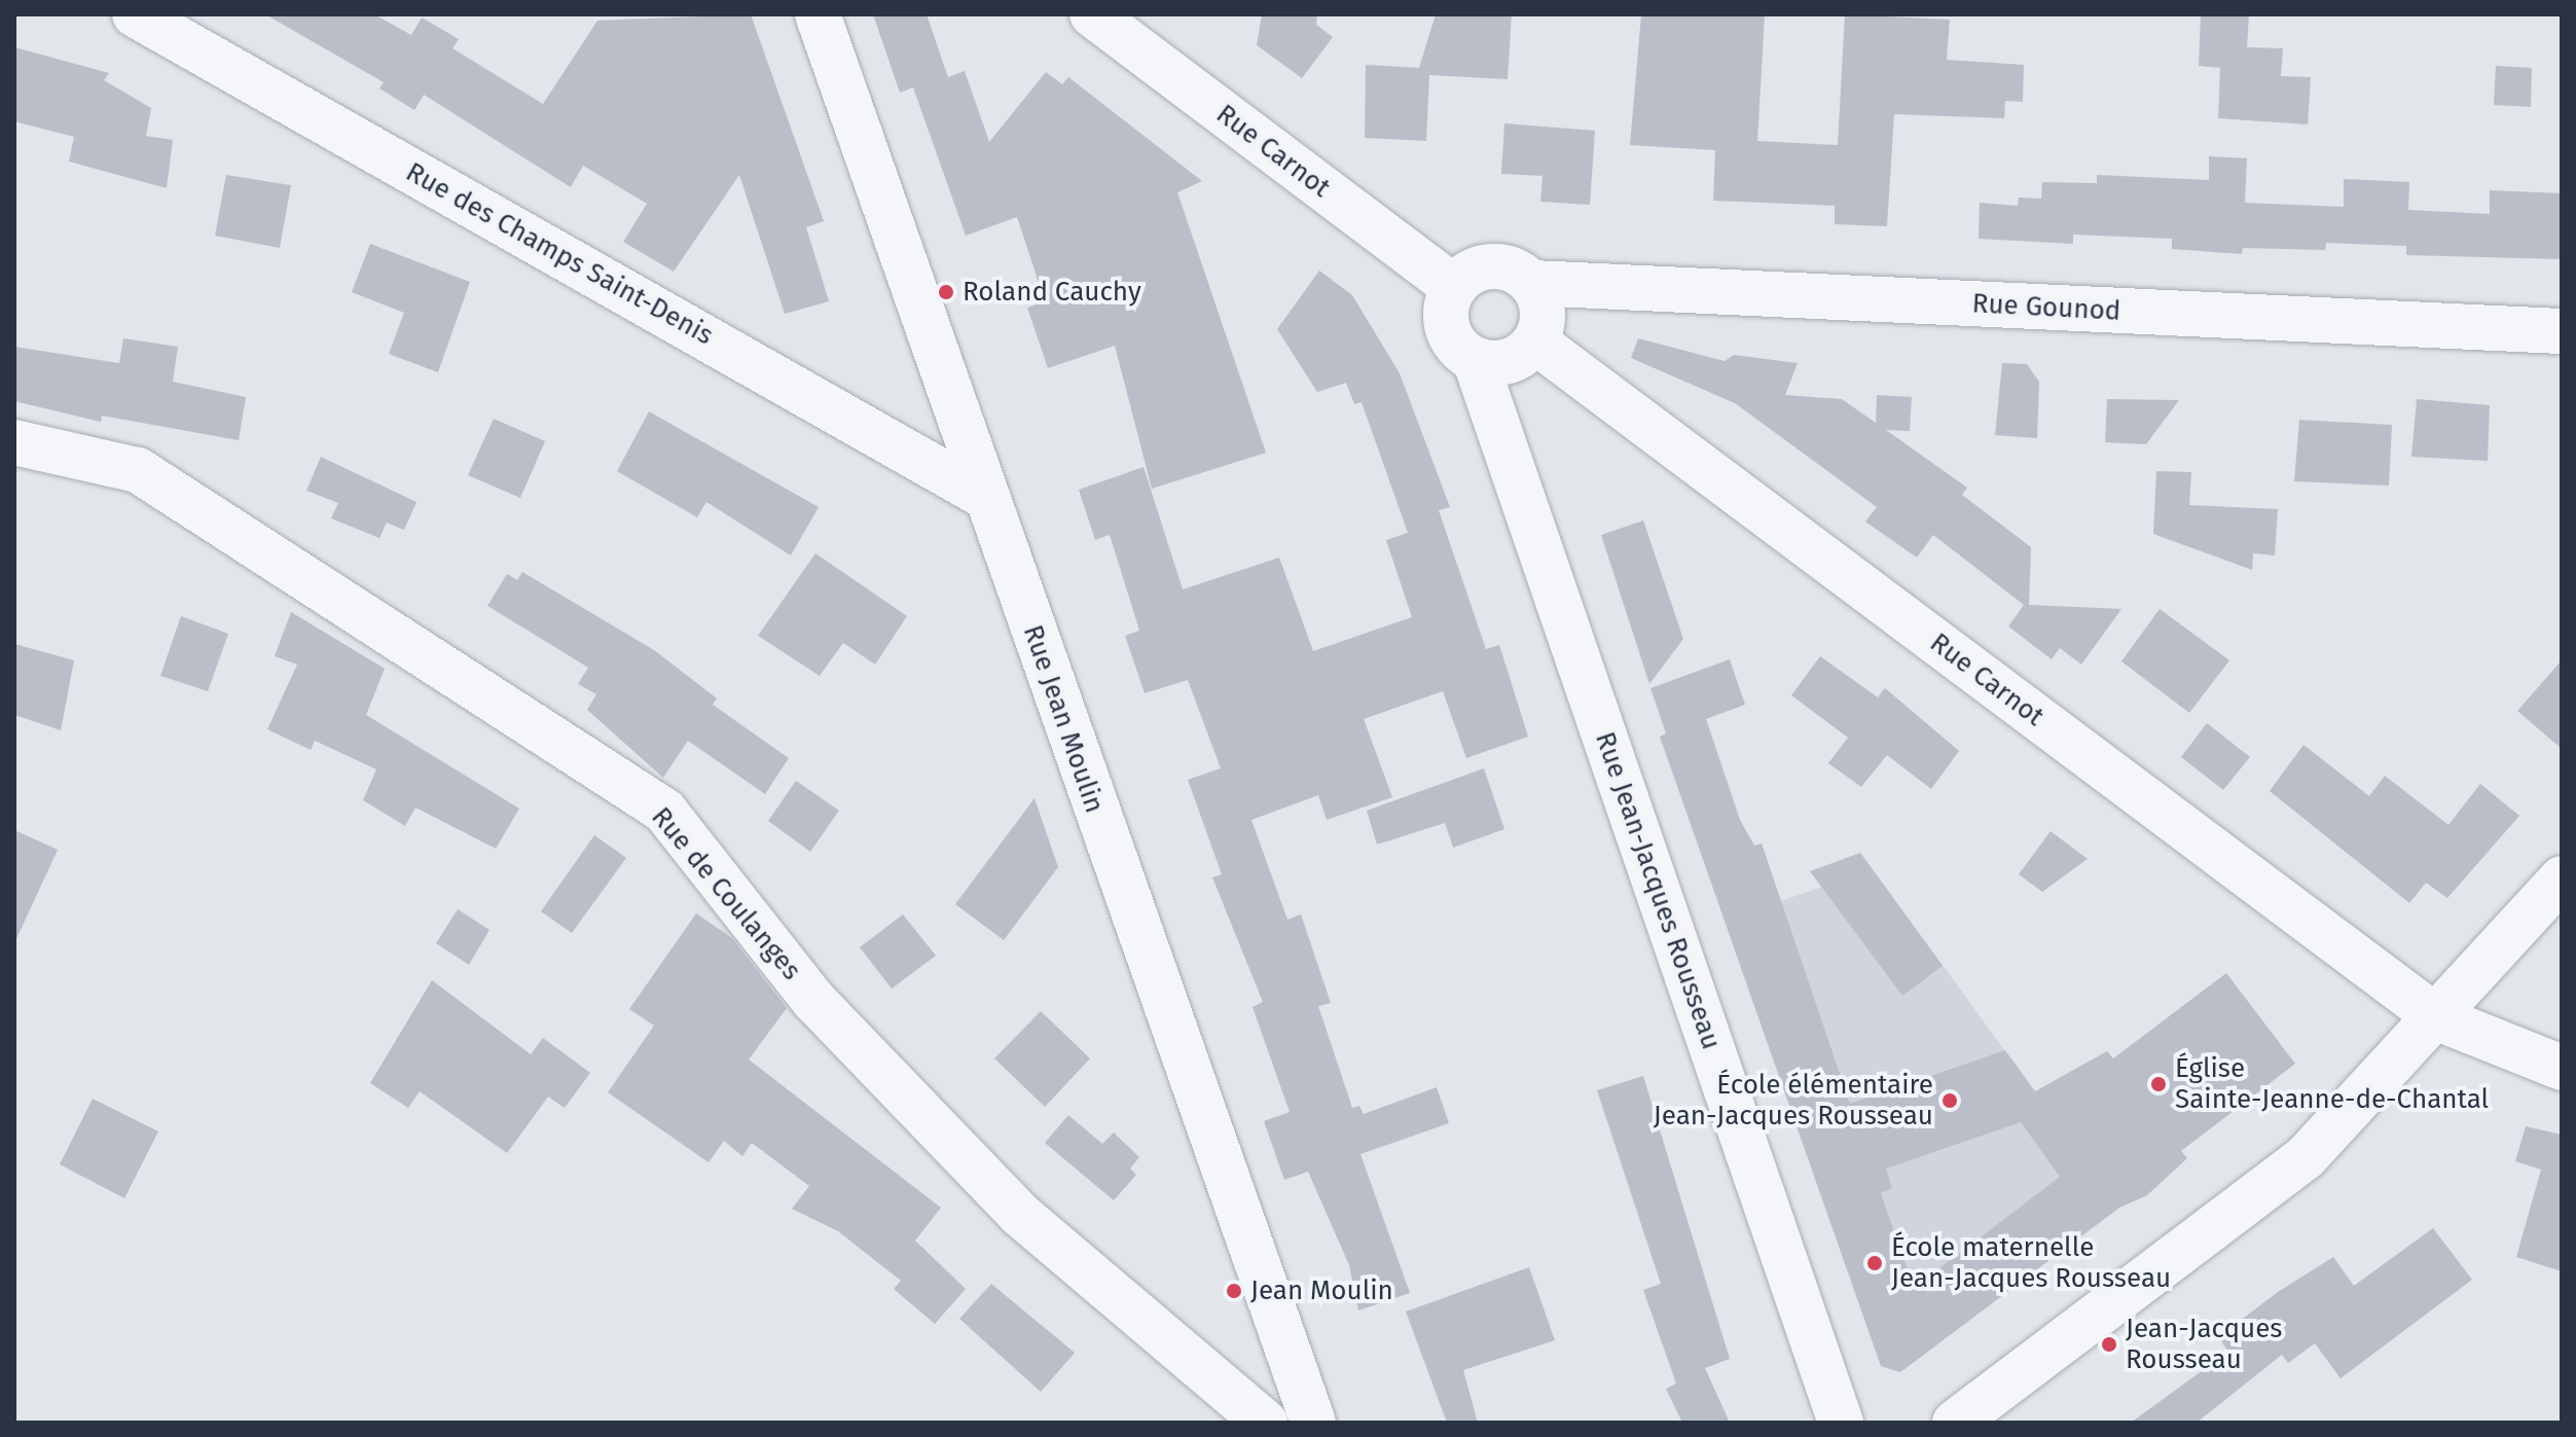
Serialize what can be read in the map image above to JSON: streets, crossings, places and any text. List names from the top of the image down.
{
  "streets": {
    "street": [
      "Rue Carnot",
      "Rue des Champs Saint-Denis",
      "Rue Gounod",
      "Rue Jean Moulin",
      "Rue Jean-Jacques Rousseau",
      "Rue de Coulanges"
    ]
  },
  "crossings": [
    ["Rue Carnot", "Rue Gounod"],
    ["Rue Carnot", "Rue Jean-Jacques Rousseau"],
    ["Rue des Champs Saint-Denis", "Rue Jean Moulin"],
    ["Rue Gounod", "Rue Jean-Jacques Rousseau"]
  ],
  "places": [
    "Roland Cauchy",
    "Église Sainte-Jeanne-de-Chantal",
    "École élémentaire Jean-Jacques Rousseau",
    "École maternelle Jean-Jacques Rousseau",
    "Jean Moulin",
    "Jean-Jacques Rousseau"
  ]
}
